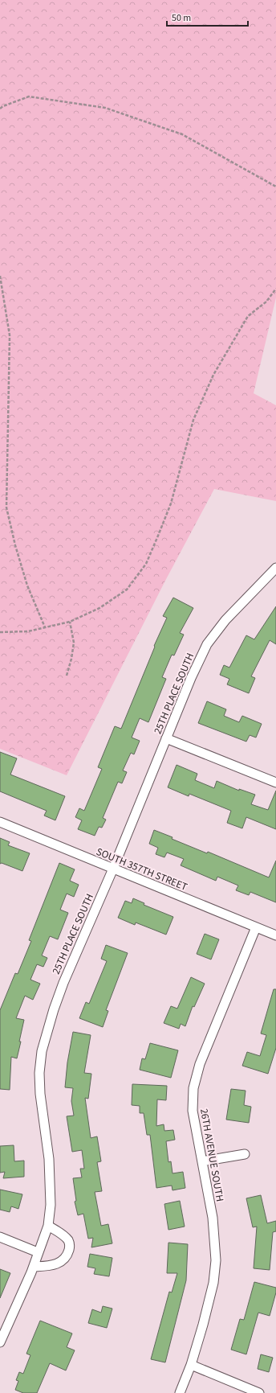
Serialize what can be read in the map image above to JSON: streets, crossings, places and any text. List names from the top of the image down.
{
  "streets": {
    "street": ["25TH PLACE SOUTH", "SOUTH 357TH STREET", "26TH AVENUE SOUTH"]
  },
  "crossings": [
    ["25TH PLACE SOUTH", "SOUTH 357TH STREET"],
    ["SOUTH 357TH STREET", "26TH AVENUE SOUTH"]
  ],
  "scale_bar": "50 m"
}
